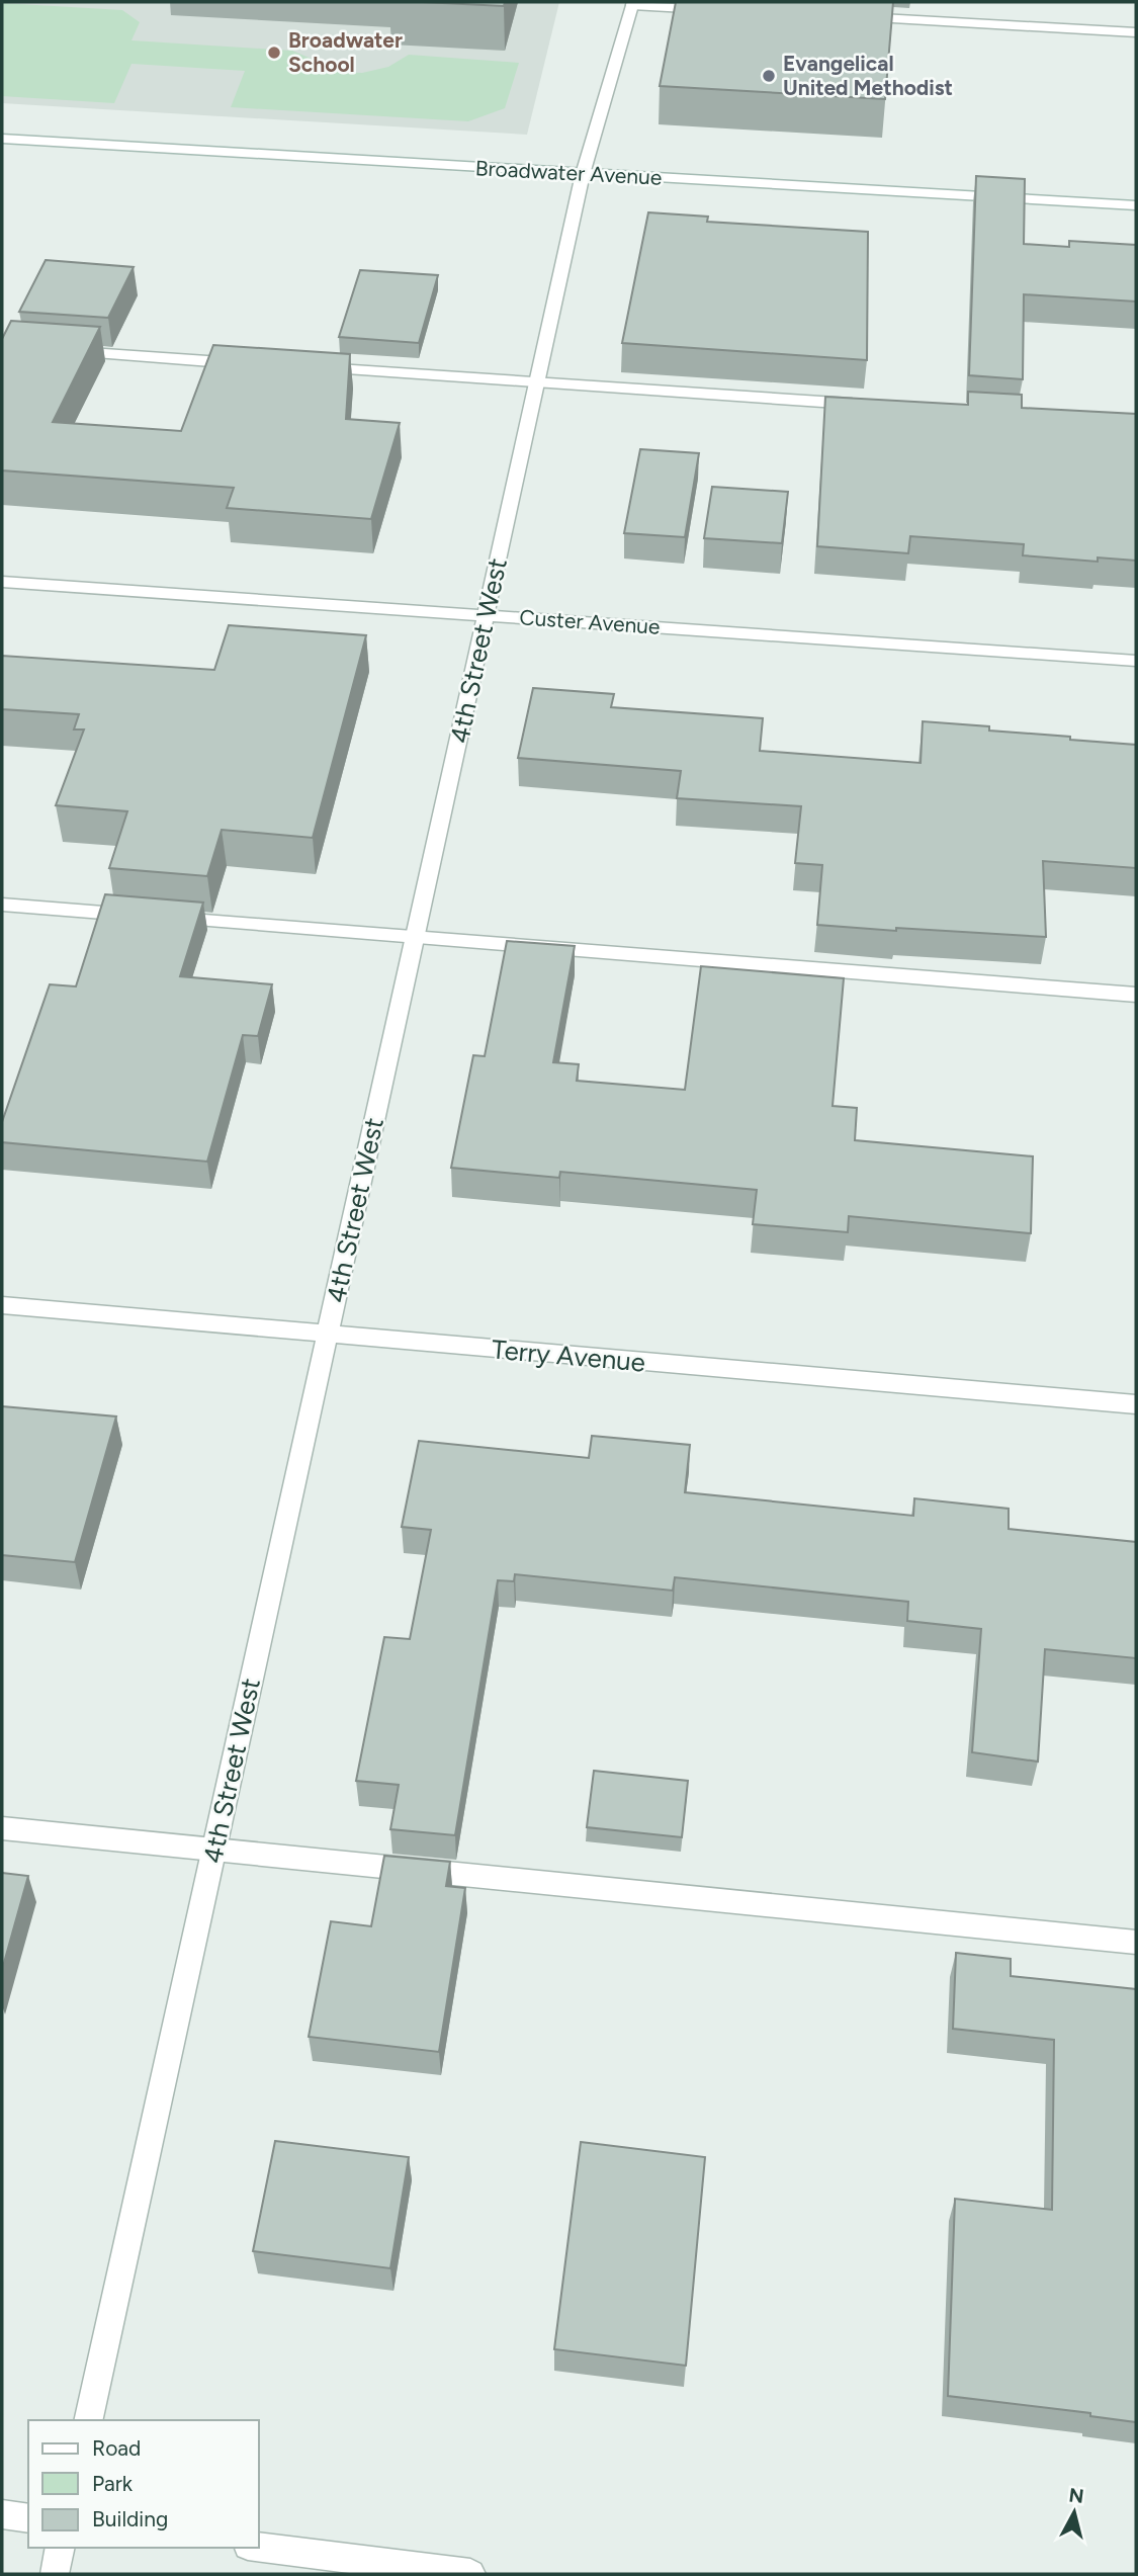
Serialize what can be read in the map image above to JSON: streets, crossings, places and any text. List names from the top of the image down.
{
  "streets": {
    "street": [
      "Broadwater Avenue",
      "Custer Avenue",
      "4th Street West",
      "Terry Avenue"
    ]
  },
  "crossings": [
    ["Broadwater Avenue", "4th Street West"],
    ["Custer Avenue", "4th Street West"],
    ["4th Street West", "Terry Avenue"]
  ],
  "places": ["Broadwater School", "Evangelical United Methodist"],
  "legend": ["Road", "Park", "Building"],
  "north": "top"
}
